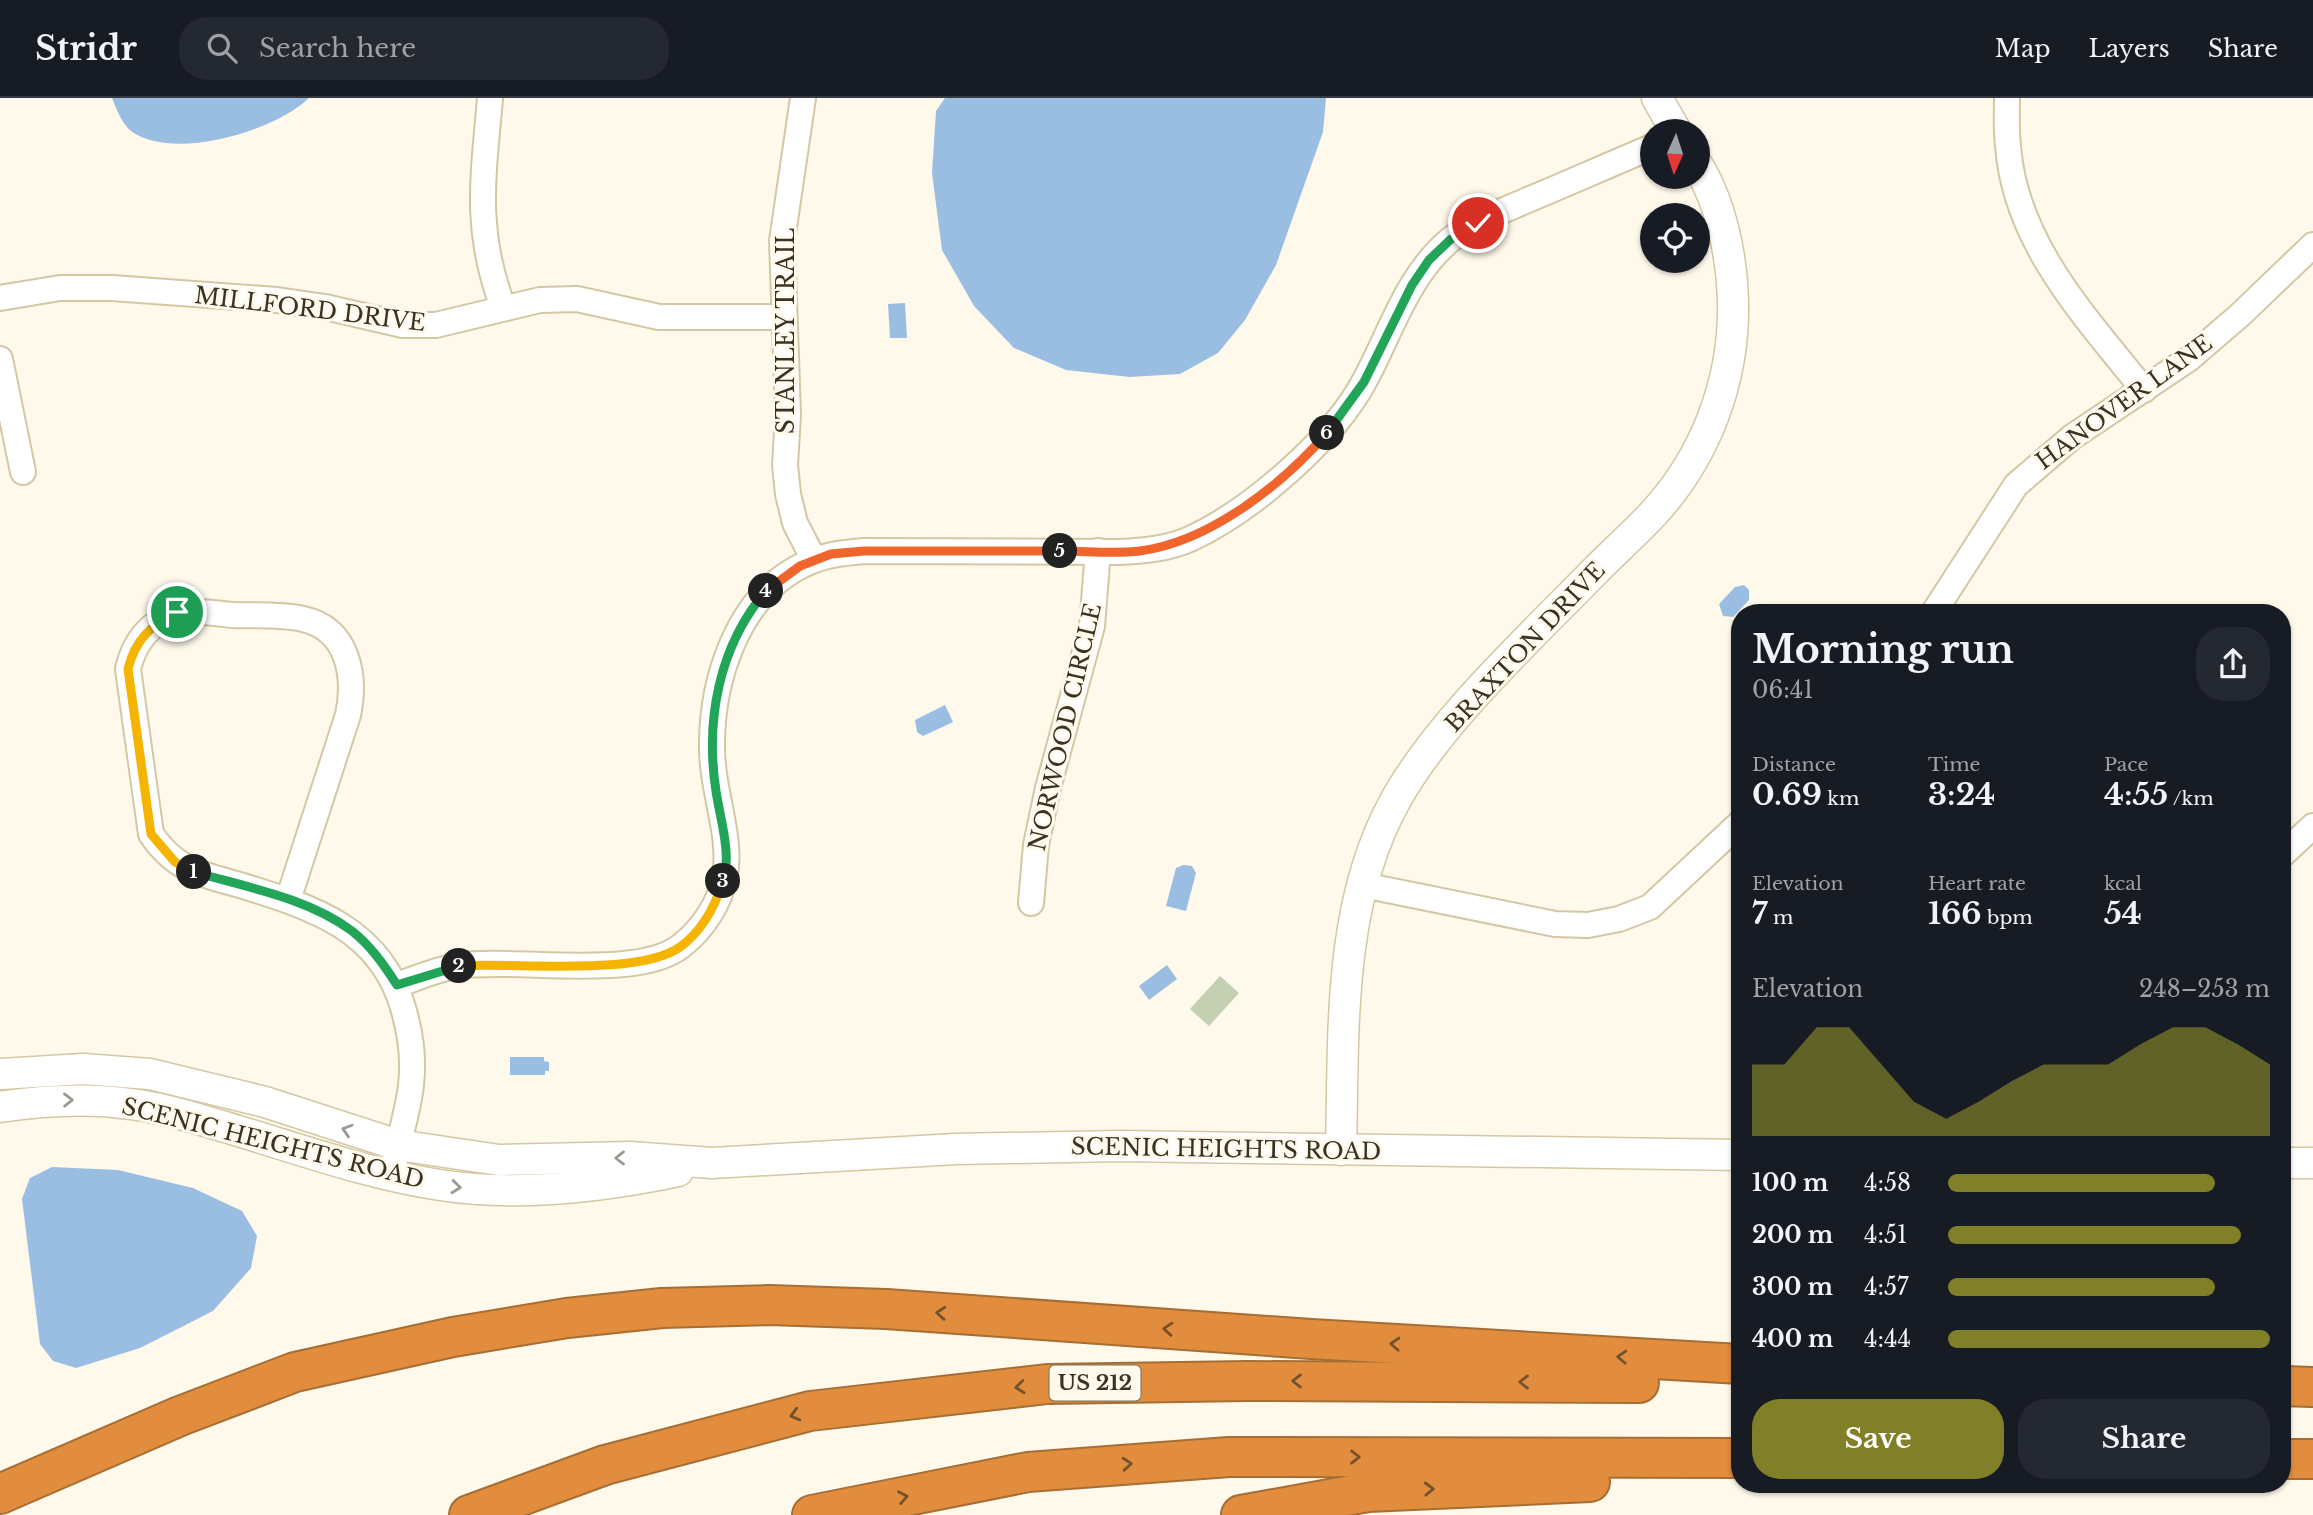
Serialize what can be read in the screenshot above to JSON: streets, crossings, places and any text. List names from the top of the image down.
{
  "streets": {
    "highway": ["US 212"],
    "street": [
      "MILLFORD DRIVE",
      "STANLEY TRAIL",
      "HANOVER LANE",
      "BRAXTON DRIVE",
      "NORWOOD CIRCLE",
      "SCENIC HEIGHTS ROAD"
    ]
  },
  "crossings": [
    ["MILLFORD DRIVE", "STANLEY TRAIL"],
    ["BRAXTON DRIVE", "SCENIC HEIGHTS ROAD"]
  ],
  "north": "bottom",
  "page": {
    "header": "Stridr",
    "search": "Search here",
    "nav": ["Map", "Layers", "Share"],
    "pins": [
      "6",
      "5",
      "4",
      "1",
      "3",
      "2"
    ],
    "heading": ["Morning run", "06:41"],
    "stats": [
      ["Distance", "0.69 km"],
      ["Time", "3:24"],
      ["Pace", "4:55 /km"],
      ["Elevation", "7 m"],
      ["Heart rate", "166 bpm"],
      ["kcal", "54"]
    ],
    "chart": ["Elevation", "248–253 m"],
    "list": [
      {
        "name": "100 m",
        "note": "4:58"
      },
      {
        "name": "200 m",
        "note": "4:51"
      },
      {
        "name": "300 m",
        "note": "4:57"
      },
      {
        "name": "400 m",
        "note": "4:44"
      }
    ],
    "buttons": ["Save", "Share"]
  }
}
